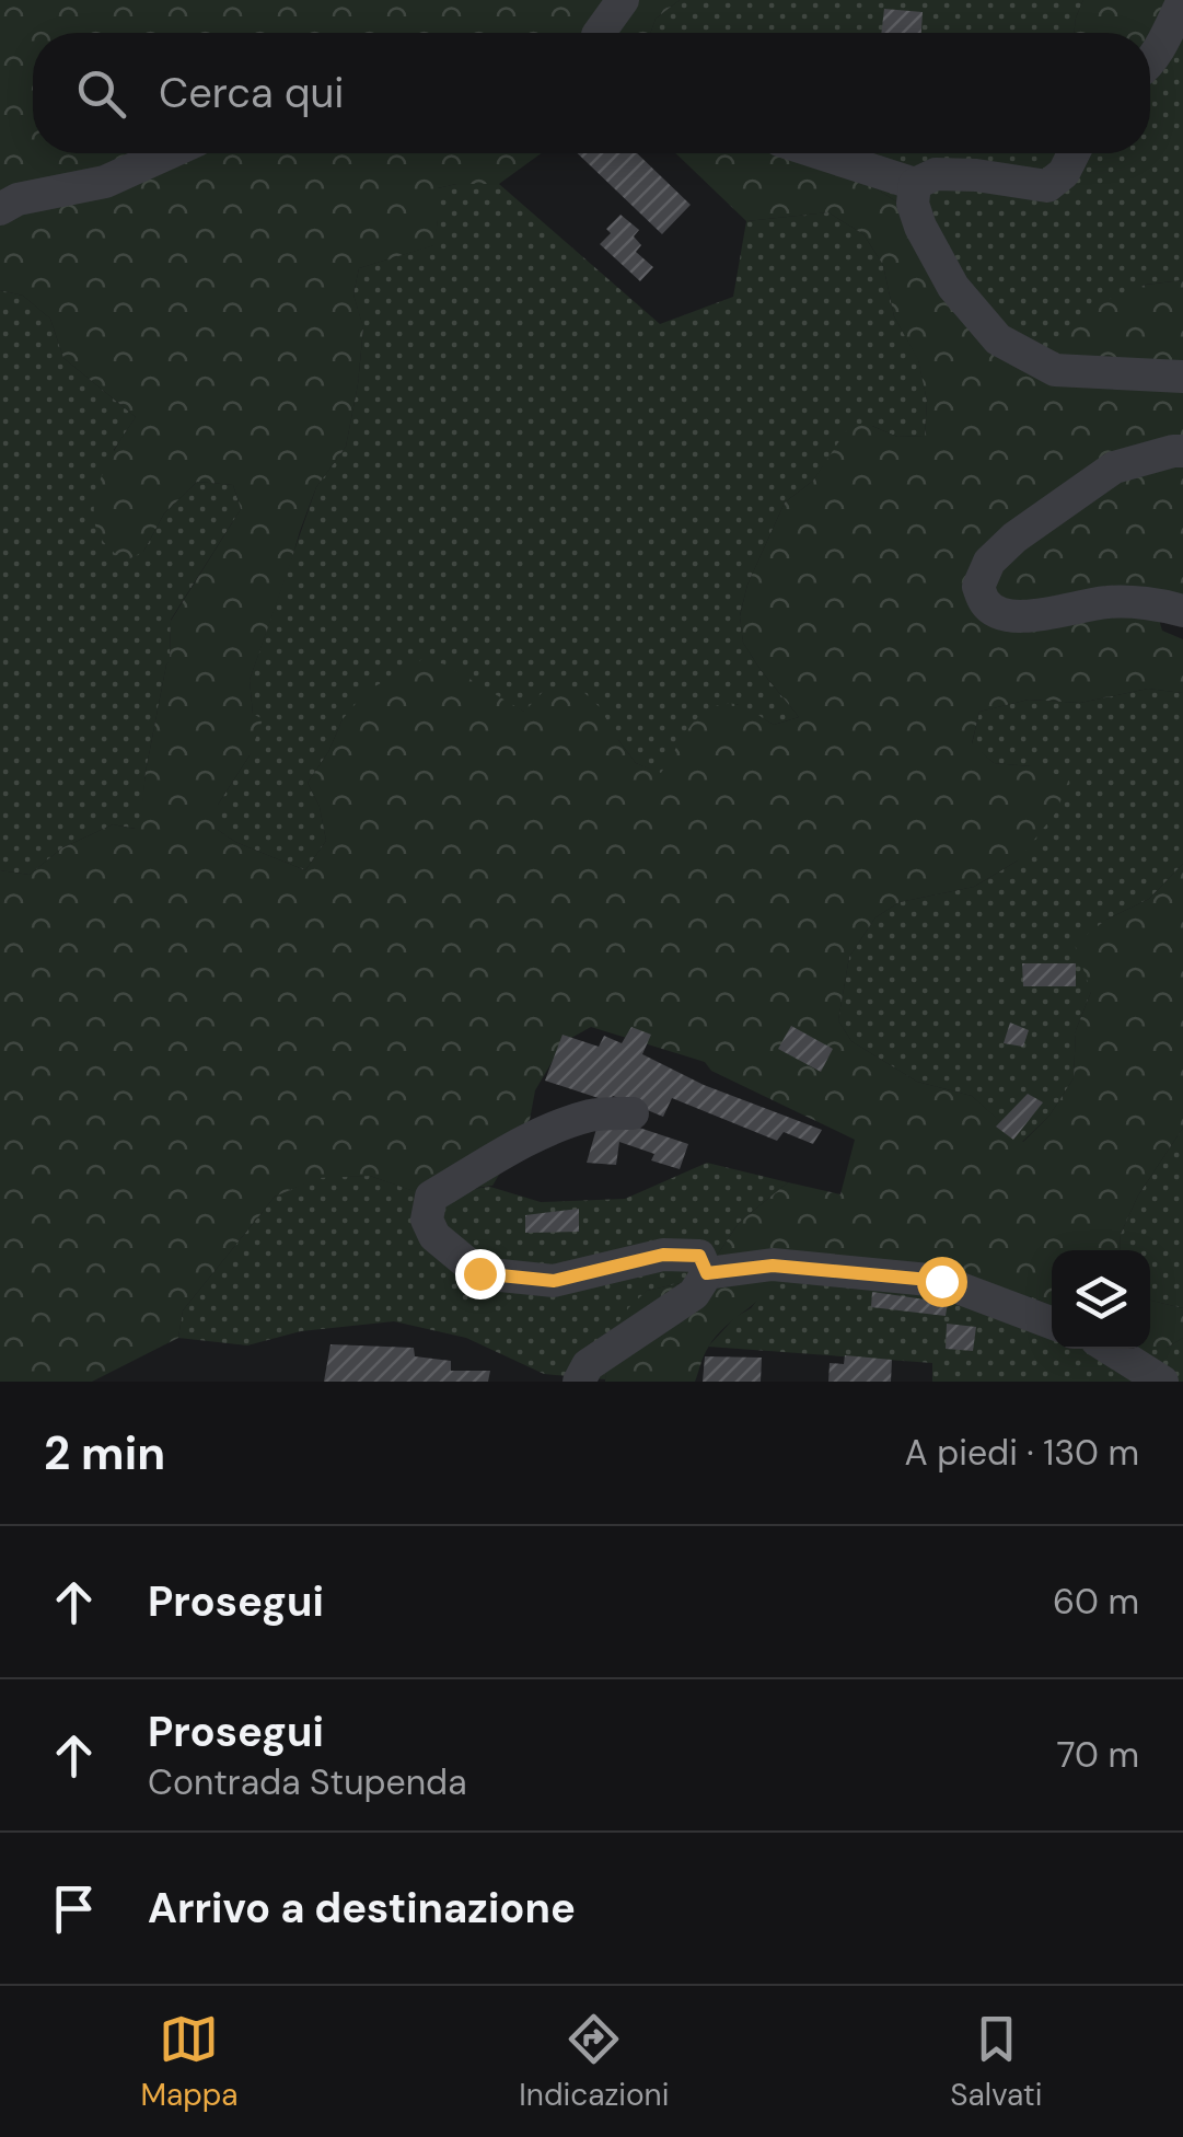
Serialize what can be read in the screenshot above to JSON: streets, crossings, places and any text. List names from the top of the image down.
{
  "page": {
    "search": "Cerca qui",
    "heading": ["2 min", "A piedi · 130 m"],
    "list": [
      ["Prosegui", "60 m"],
      ["Prosegui", "Contrada Stupenda", "70 m"],
      "Arrivo a destinazione"
    ],
    "nav": ["Mappa", "Indicazioni", "Salvati"]
  }
}
